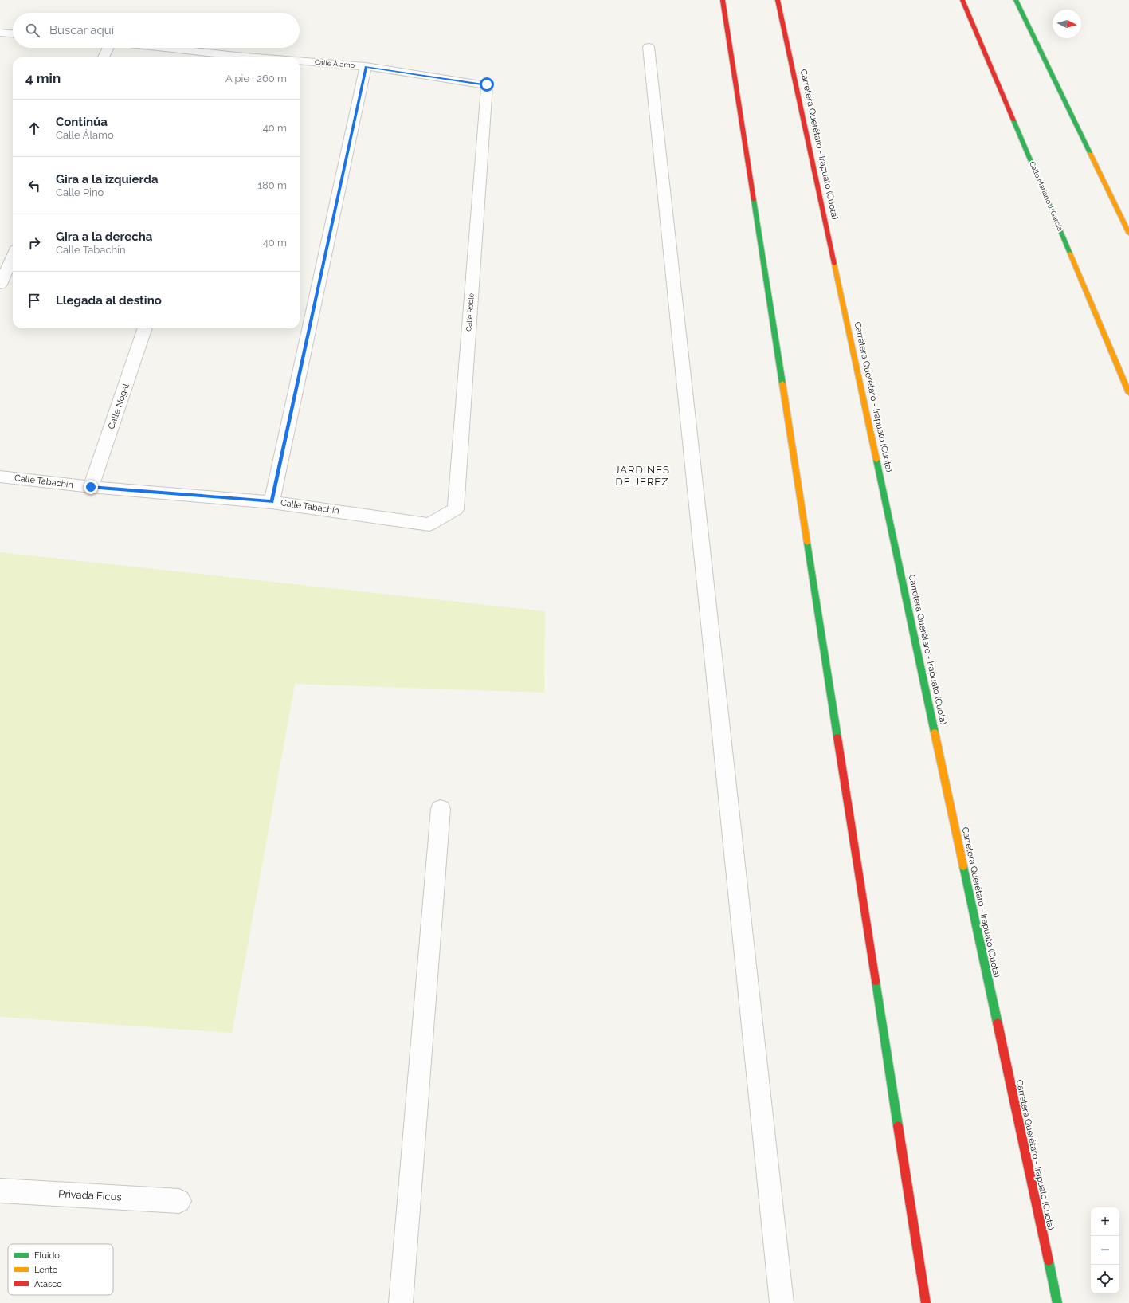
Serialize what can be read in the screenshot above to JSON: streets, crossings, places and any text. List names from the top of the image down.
{
  "streets": {
    "main road": ["Carretera Querétaro - Irapuato (Cuota)", "Calle Mariano J. García"],
    "street": [
      "Calle Álamo",
      "Calle Roble",
      "Calle Nogal",
      "Calle Tabachín",
      "Privada Ficus"
    ]
  },
  "crossings": [
    ["Calle Álamo", "Calle Roble"],
    ["Calle Roble", "Calle Tabachín"],
    ["Calle Nogal", "Calle Tabachín"]
  ],
  "districts": ["JARDINES DE JEREZ"],
  "legend": ["Fluido", "Lento", "Atasco"],
  "north": "right",
  "page": {
    "search": "Buscar aquí",
    "heading": ["4 min", "A pie · 260 m"],
    "list": [
      ["Continúa", "Calle Álamo", "40 m"],
      ["Gira a la izquierda", "Calle Pino", "180 m"],
      ["Gira a la derecha", "Calle Tabachín", "40 m"],
      "Llegada al destino"
    ],
    "map_buttons": ["+", "−"]
  }
}
